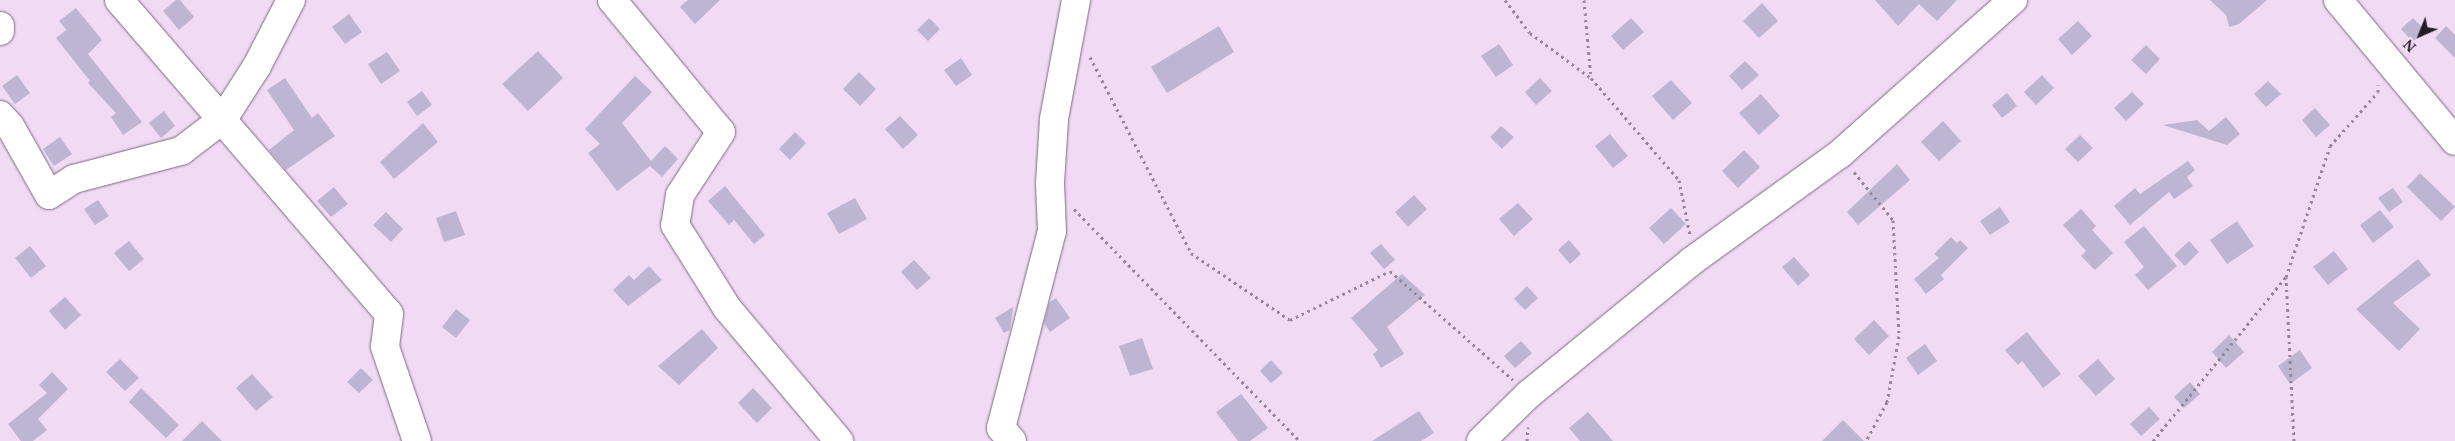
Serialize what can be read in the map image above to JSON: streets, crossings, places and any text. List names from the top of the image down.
{
  "north": "bottom left"
}
